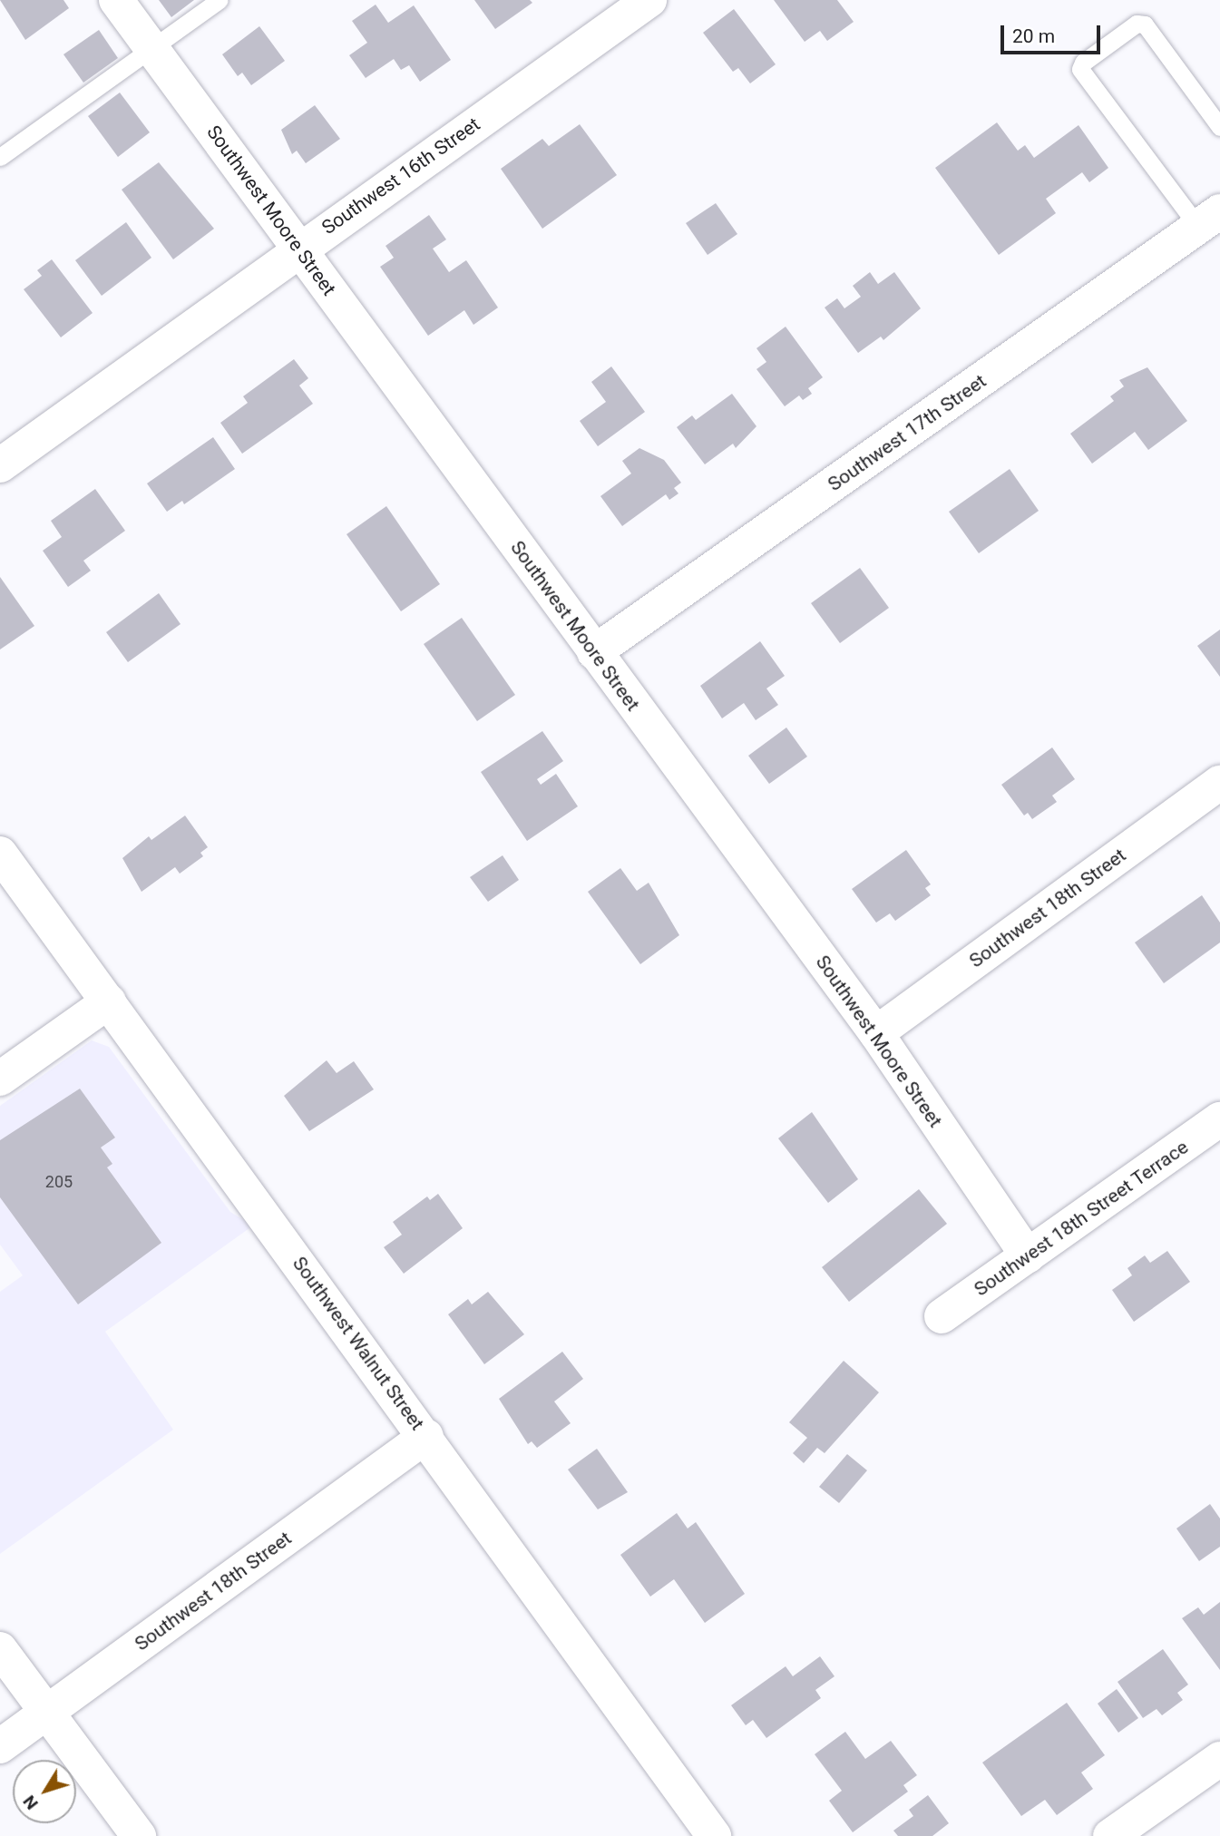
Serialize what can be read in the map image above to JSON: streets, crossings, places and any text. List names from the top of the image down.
{
  "streets": {
    "street": [
      "Southwest 16th Street",
      "Southwest Moore Street",
      "Southwest 17th Street",
      "Southwest 18th Street",
      "Southwest 18th Street Terrace",
      "Southwest Walnut Street"
    ]
  },
  "crossings": [
    ["Southwest 16th Street", "Southwest Moore Street"],
    ["Southwest Moore Street", "Southwest 17th Street"],
    ["Southwest Moore Street", "Southwest 18th Street"],
    ["Southwest Moore Street", "Southwest 18th Street Terrace"],
    ["Southwest 18th Street", "Southwest Walnut Street"]
  ],
  "house_numbers": ["205"],
  "scale_bar": "20 m",
  "north": "bottom left"
}
